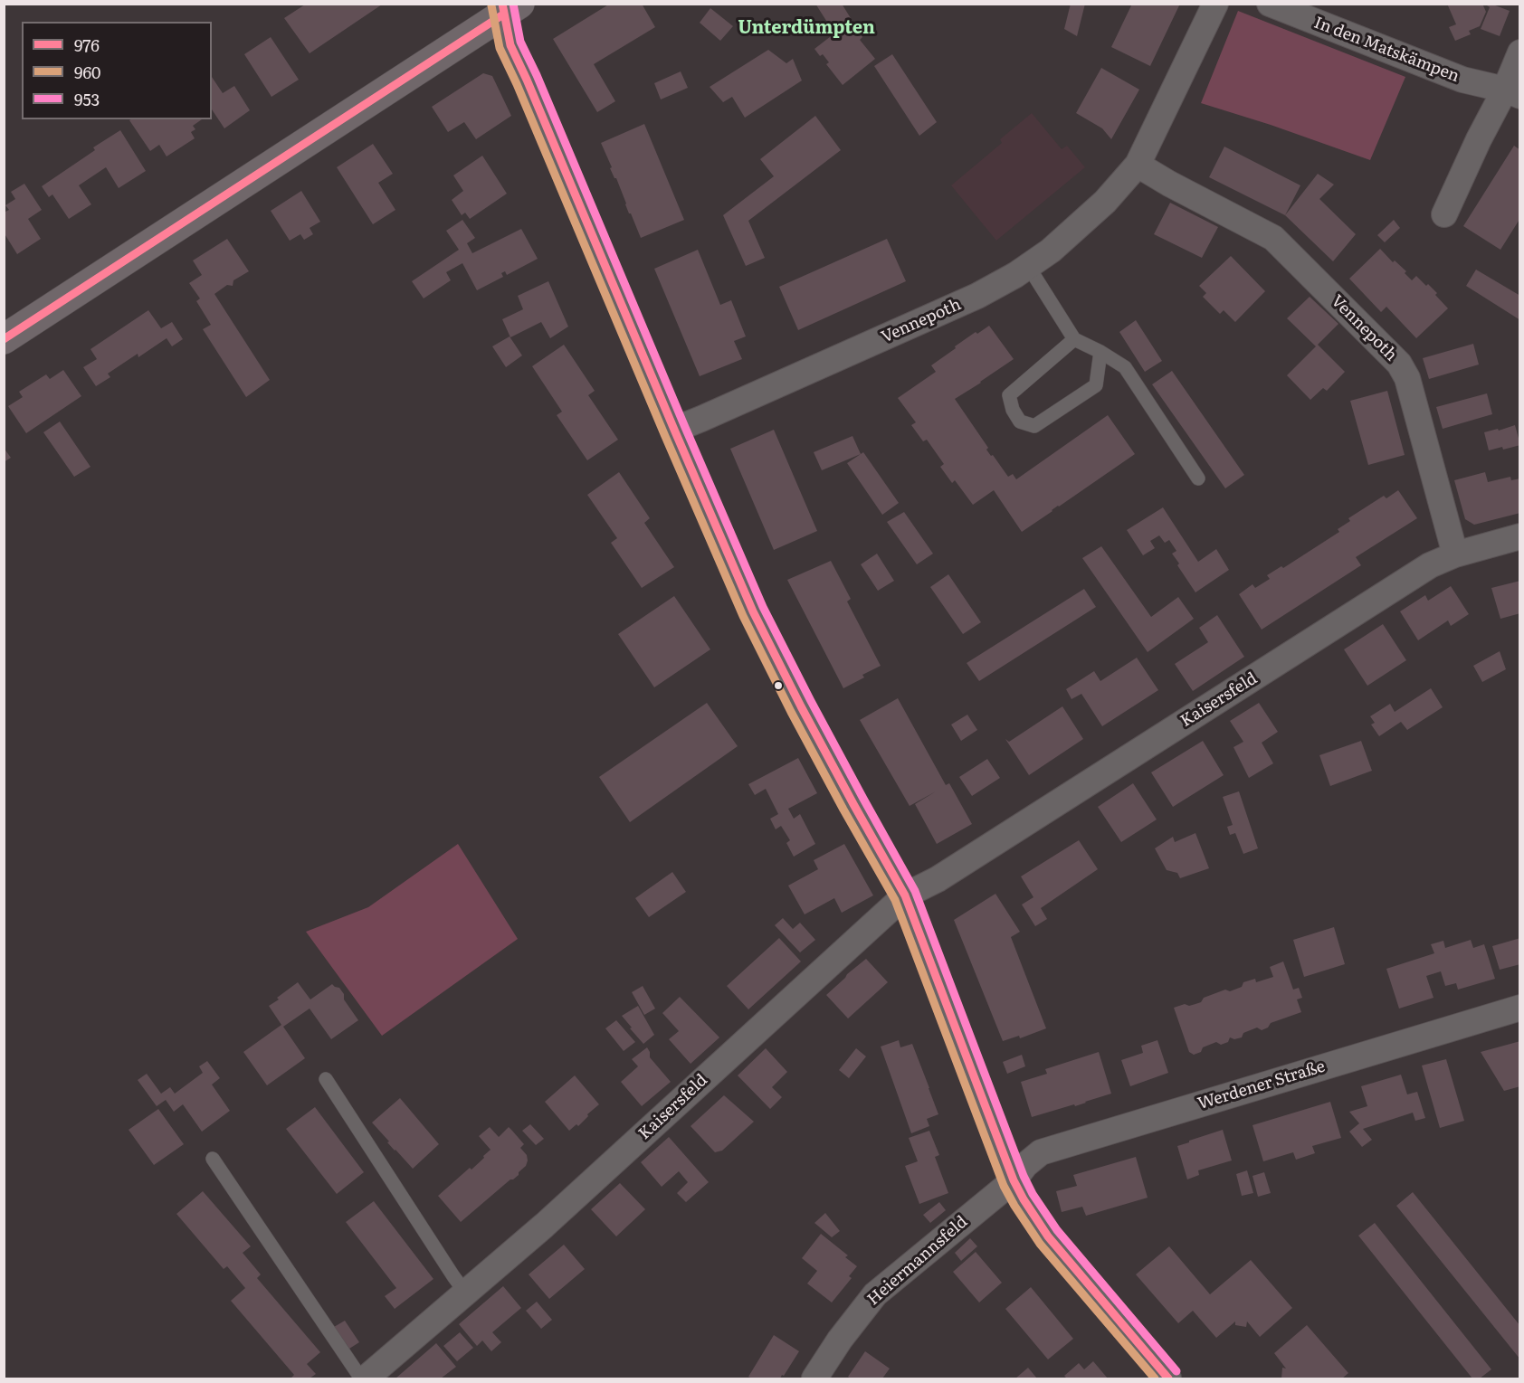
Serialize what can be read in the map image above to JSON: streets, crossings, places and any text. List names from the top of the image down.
{
  "streets": {
    "street": [
      "In den Matskämpen",
      "Vennepoth",
      "Kaisersfeld",
      "Werdener Straße",
      "Heiermannsfeld"
    ]
  },
  "crossings": [
    ["Vennepoth", "Kaisersfeld"],
    ["Werdener Straße", "Heiermannsfeld"]
  ],
  "districts": ["Unterdümpten"],
  "lines": ["transit line 976", "transit line 953", "transit line 960"],
  "legend": ["976", "960", "953"]
}
